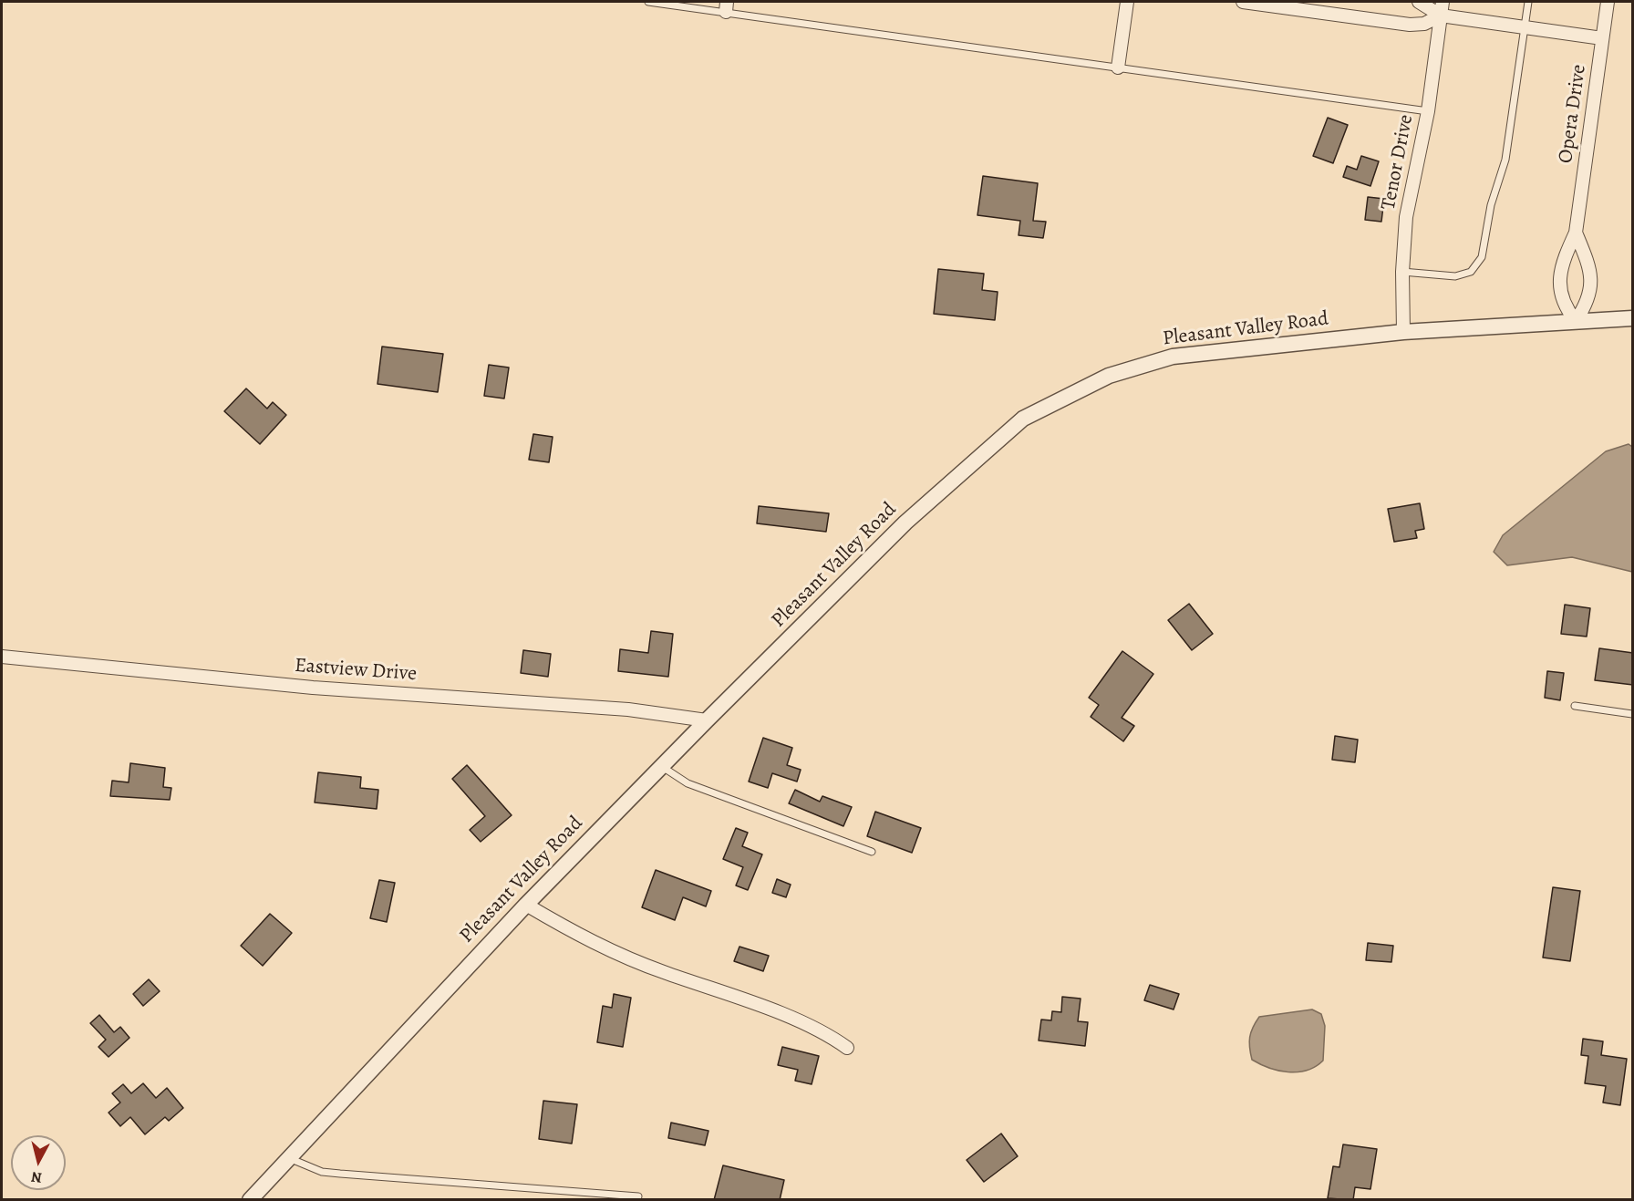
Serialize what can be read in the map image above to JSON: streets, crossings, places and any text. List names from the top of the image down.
{
  "streets": {
    "street": [
      "Opera Drive",
      "Tenor Drive",
      "Pleasant Valley Road",
      "Eastview Drive"
    ]
  },
  "crossings": [
    ["Opera Drive", "Pleasant Valley Road"],
    ["Tenor Drive", "Pleasant Valley Road"],
    ["Pleasant Valley Road", "Eastview Drive"]
  ],
  "north": "bottom"
}
